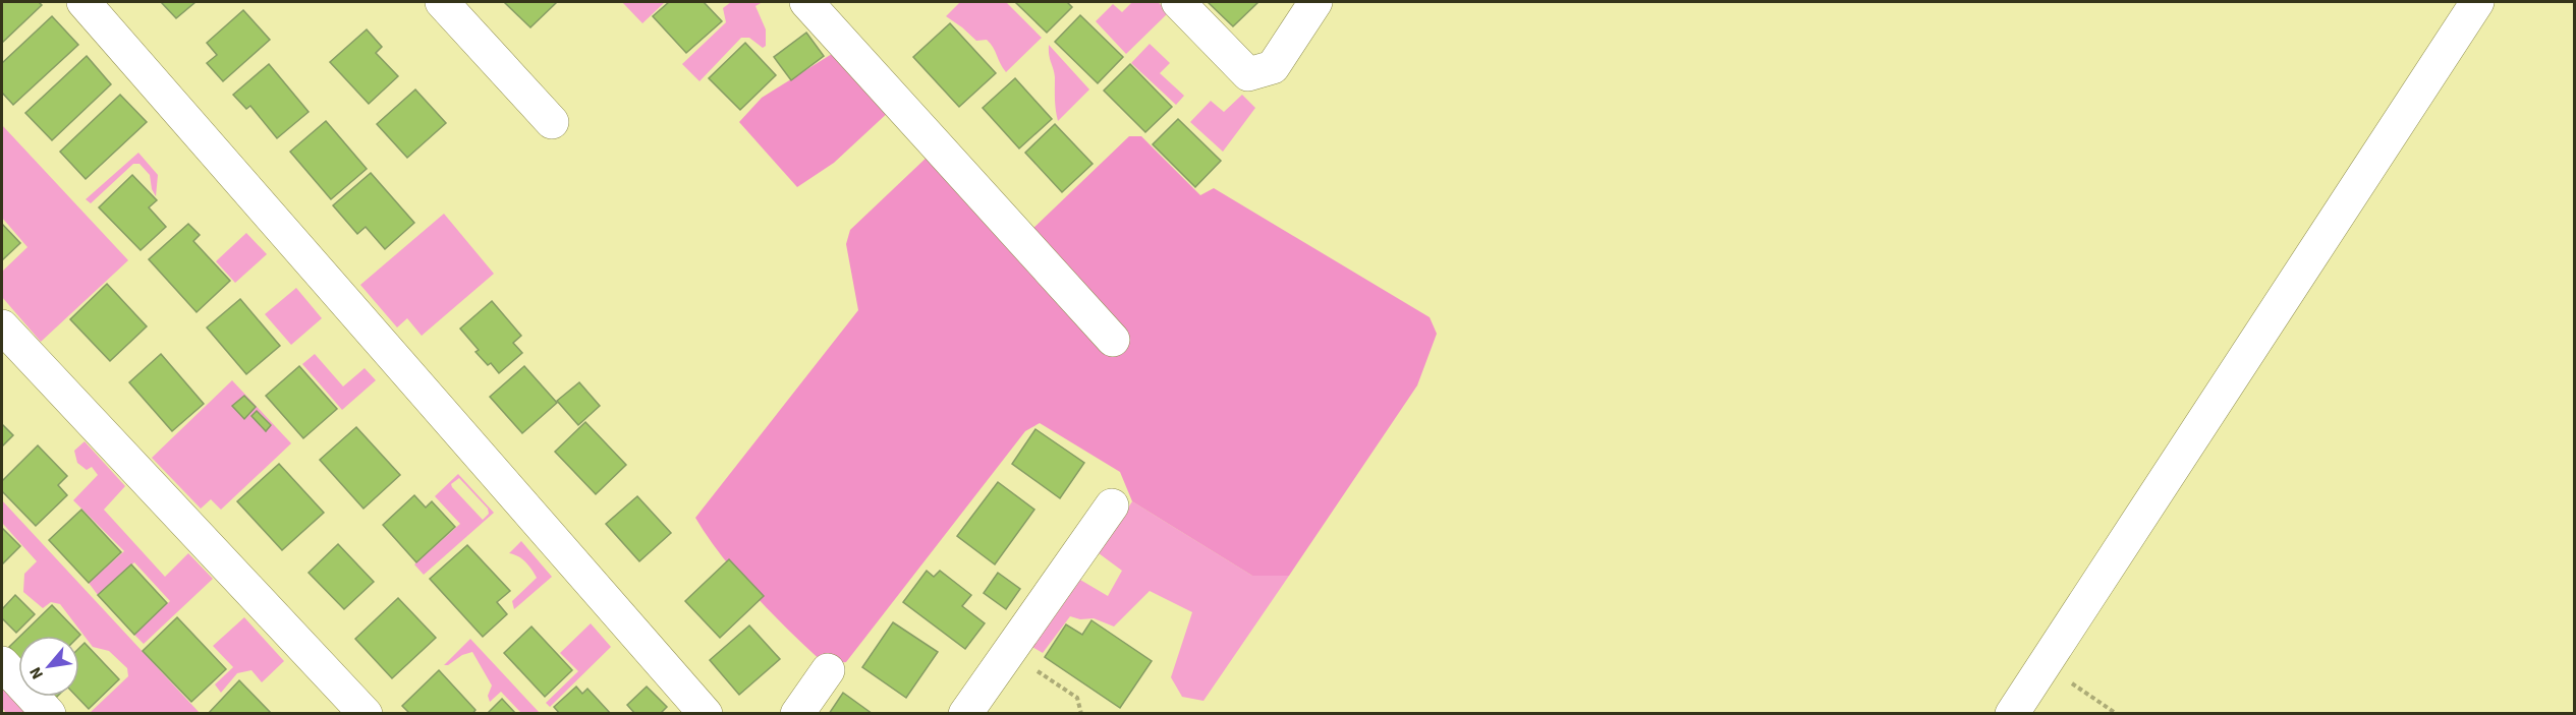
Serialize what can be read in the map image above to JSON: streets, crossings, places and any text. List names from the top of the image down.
{
  "north": "bottom left"
}
